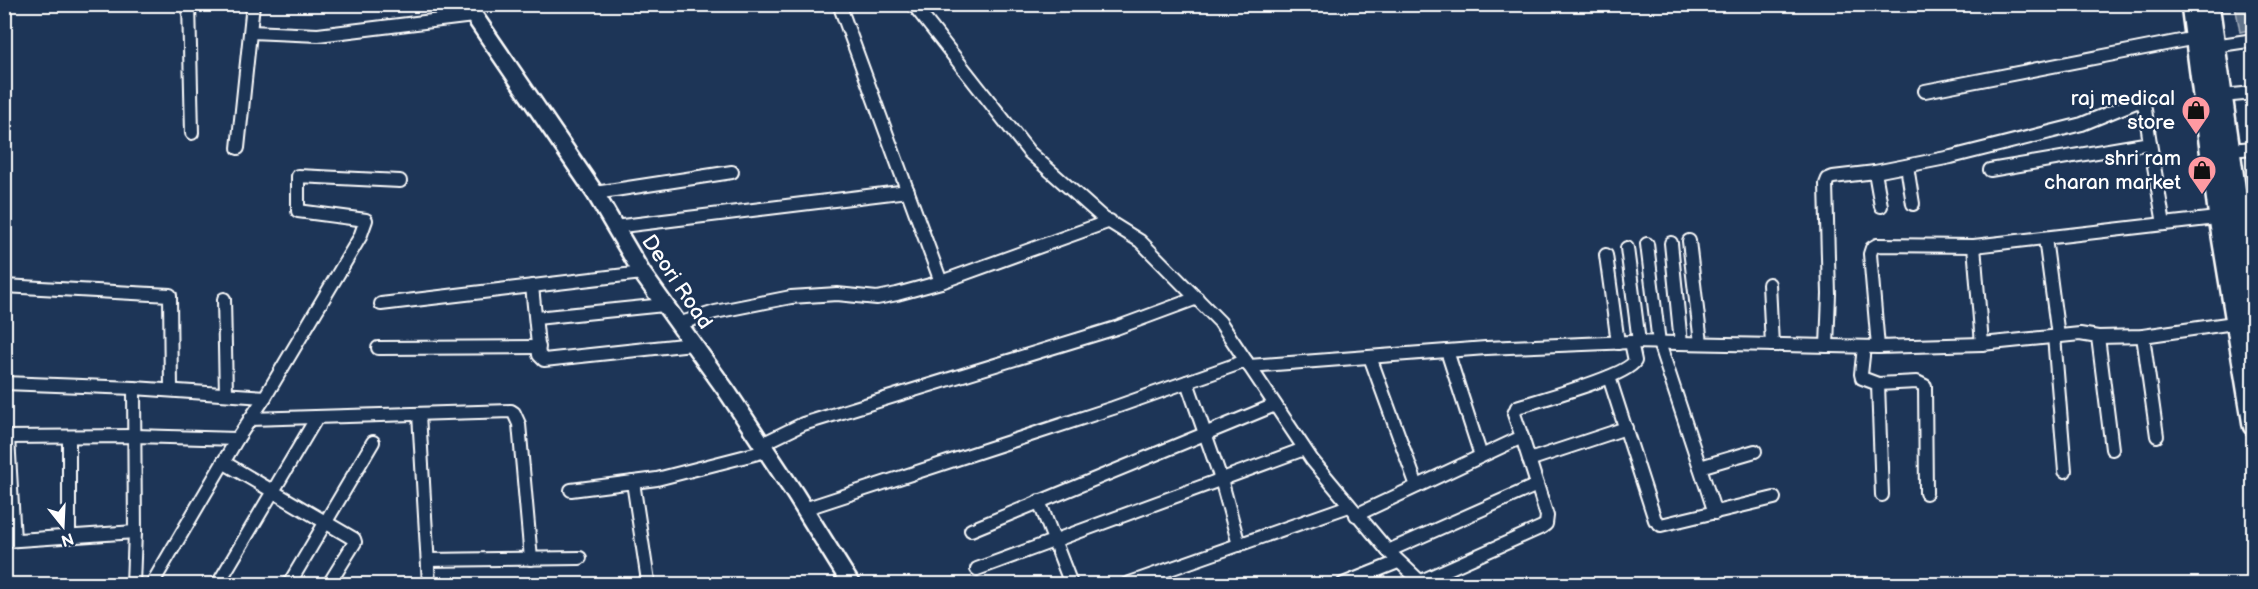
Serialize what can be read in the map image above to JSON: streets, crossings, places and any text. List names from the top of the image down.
{
  "streets": {
    "street": ["Deori Road"]
  },
  "places": {
    "shop": ["raj medical store", "shri ram charan market"]
  },
  "north": "bottom"
}
